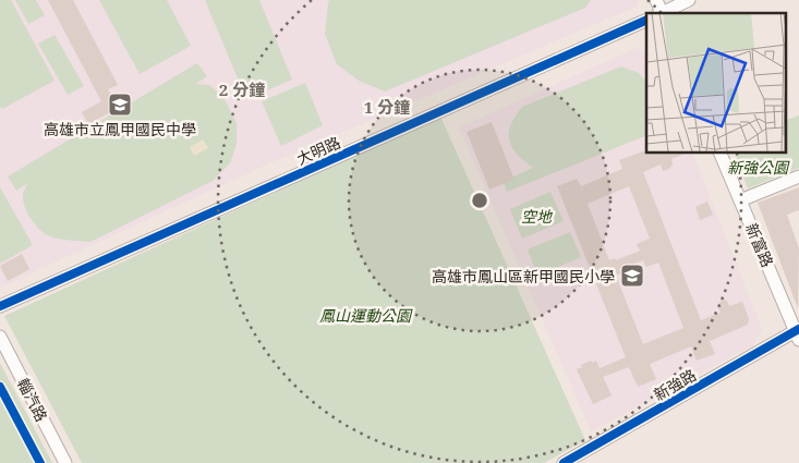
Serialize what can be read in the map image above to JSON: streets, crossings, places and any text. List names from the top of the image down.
{
  "streets": {
    "street": [
      "大明路",
      "新富路",
      "新強路",
      "輜汽路"
    ]
  },
  "crossings": [
    ["新富路", "新強路"]
  ],
  "parks": ["新強公園", "空地", "鳳山運動公園"],
  "places": {
    "school or university": ["高雄市立鳳甲國民中學", "高雄市鳳山區新甲國民小學"]
  },
  "rings": ["2 分鐘", "1 分鐘"]
}
